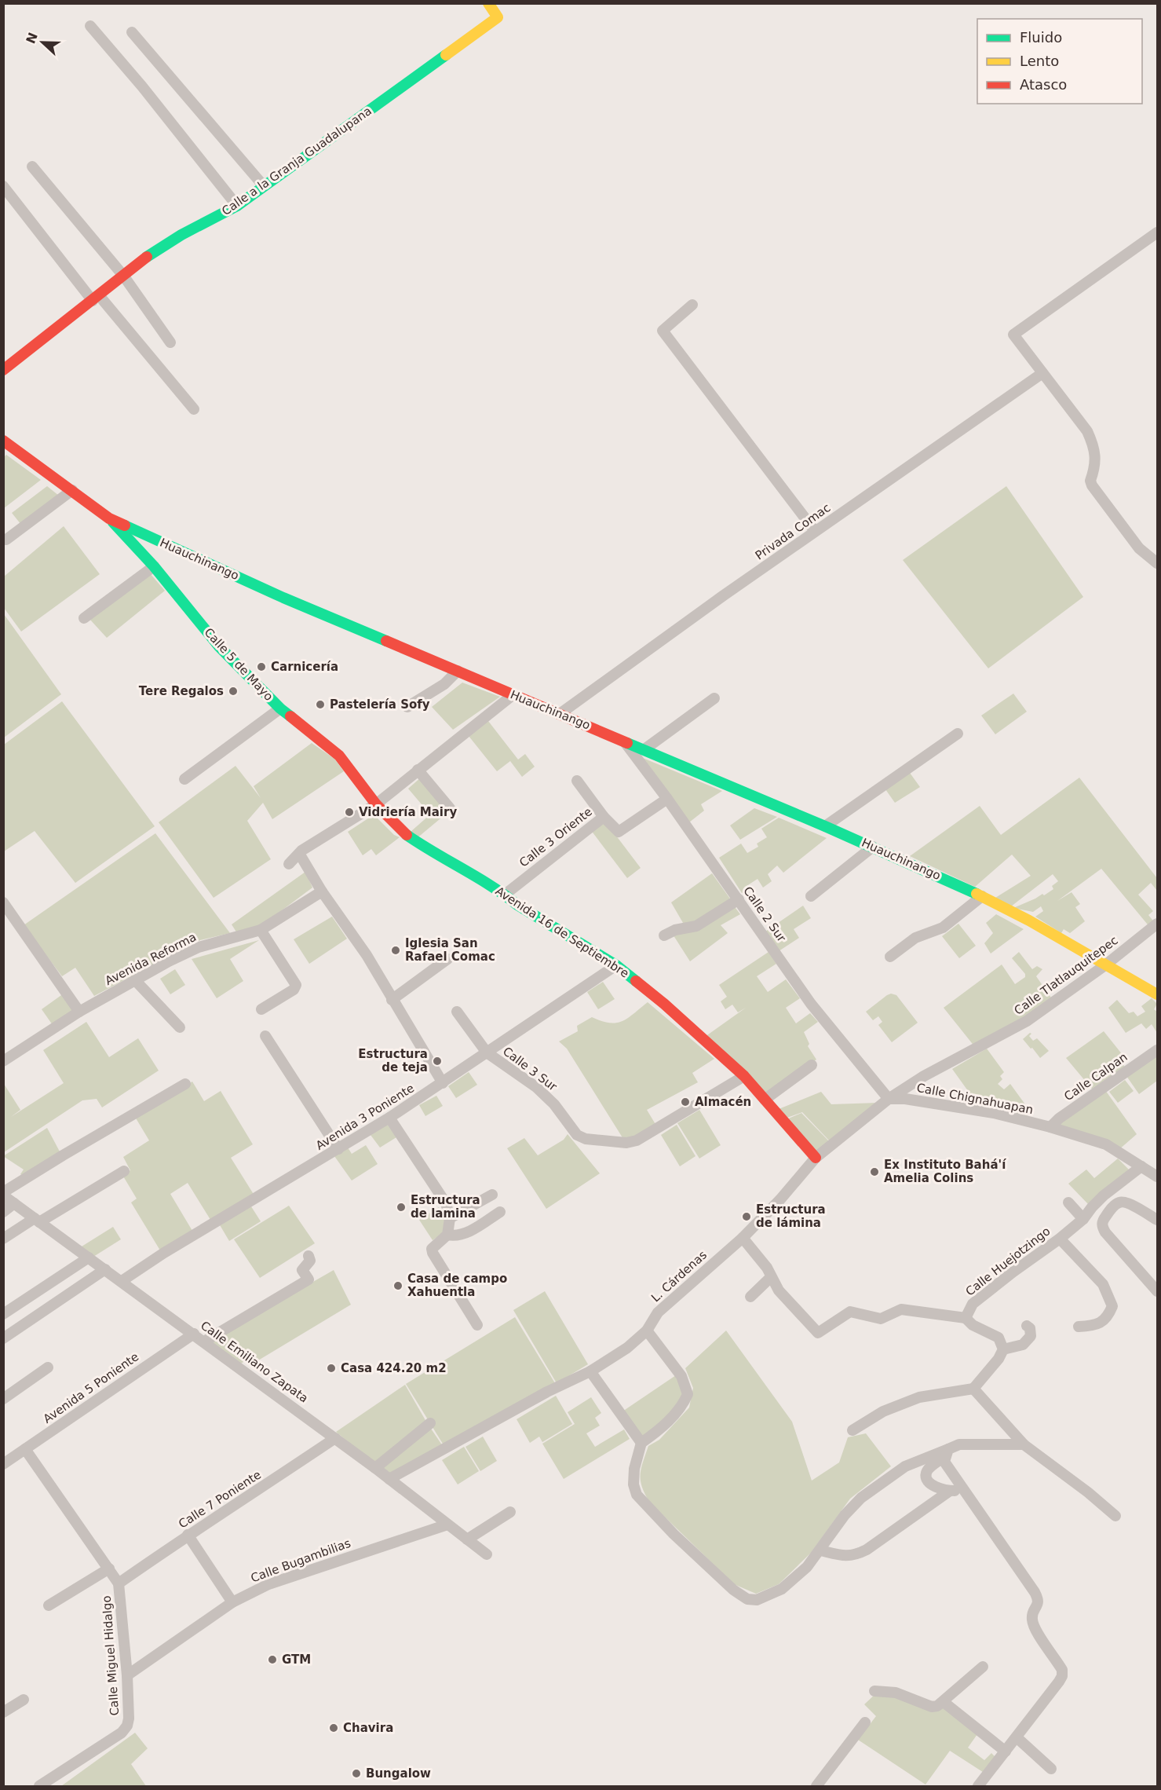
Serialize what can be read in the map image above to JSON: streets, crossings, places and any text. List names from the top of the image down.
{
  "streets": {
    "street": [
      "Calle a la Granja Guadalupana",
      "Privada Comac",
      "Huauchinango",
      "Calle 5 de Mayo",
      "Calle 3 Oriente",
      "Calle 2 Sur",
      "Avenida 16 de Septiembre",
      "Avenida Reforma",
      "Calle Tlatlauquitepec",
      "Calle 3 Sur",
      "Calle Calpan",
      "Calle Chignahuapan",
      "Avenida 3 Poniente",
      "Calle Huejotzingo",
      "L. Cárdenas",
      "Calle Emiliano Zapata",
      "Avenida 5 Poniente",
      "Calle 7 Poniente",
      "Calle Bugambilias",
      "Calle Miguel Hidalgo"
    ]
  },
  "crossings": [
    ["Privada Comac", "Huauchinango"],
    ["Huauchinango", "Calle 5 de Mayo"],
    ["Huauchinango", "Calle 2 Sur"],
    ["Huauchinango", "Calle Tlatlauquitepec"],
    ["Calle 5 de Mayo", "Avenida 16 de Septiembre"],
    ["Calle 3 Oriente", "Calle 2 Sur"],
    ["Calle 3 Oriente", "Avenida 16 de Septiembre"],
    ["Calle 2 Sur", "Calle Tlatlauquitepec"],
    ["Calle 2 Sur", "Calle Chignahuapan"],
    ["Calle 2 Sur", "L. Cárdenas"],
    ["Avenida 16 de Septiembre", "Calle 3 Sur"],
    ["Avenida 16 de Septiembre", "Avenida 3 Poniente"],
    ["Avenida 16 de Septiembre", "L. Cárdenas"],
    ["Calle Tlatlauquitepec", "Calle Chignahuapan"],
    ["Calle Tlatlauquitepec", "L. Cárdenas"],
    ["Calle 3 Sur", "Avenida 3 Poniente"],
    ["Calle Calpan", "Calle Chignahuapan"],
    ["Calle Chignahuapan", "Calle Huejotzingo"],
    ["Calle Chignahuapan", "L. Cárdenas"],
    ["Avenida 3 Poniente", "Calle Emiliano Zapata"],
    ["L. Cárdenas", "Calle Emiliano Zapata"],
    ["Calle Emiliano Zapata", "Avenida 5 Poniente"],
    ["Calle Emiliano Zapata", "Calle 7 Poniente"],
    ["Calle Emiliano Zapata", "Calle Bugambilias"],
    ["Avenida 5 Poniente", "Calle Miguel Hidalgo"],
    ["Calle 7 Poniente", "Calle Miguel Hidalgo"],
    ["Calle Bugambilias", "Calle Miguel Hidalgo"]
  ],
  "places": [
    "Carnicería",
    "Tere Regalos",
    "Pastelería Sofy",
    "Vidriería Mairy",
    "Iglesia San Rafael Comac",
    "Estructura de teja",
    "Almacén",
    "Ex Instituto Bahá'í Amelia Colins",
    "Estructura de lamina",
    "Estructura de lámina",
    "Casa de campo Xahuentla",
    "Casa 424.20 m2",
    "GTM",
    "Chavira",
    "Bungalow"
  ],
  "legend": ["Fluido", "Lento", "Atasco"],
  "north": "left"
}
